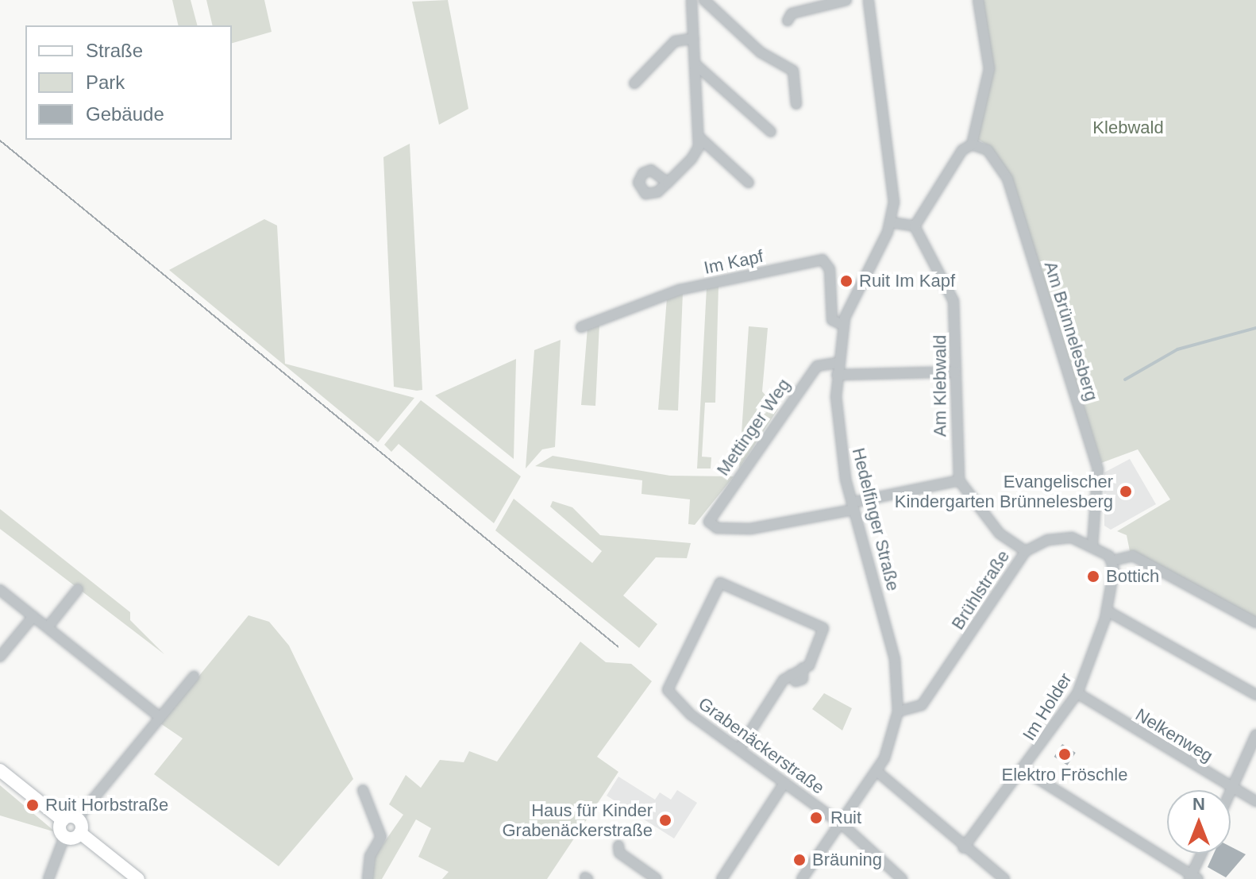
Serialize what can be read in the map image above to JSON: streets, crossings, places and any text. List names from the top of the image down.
{
  "streets": {
    "street": [
      "Im Kapf",
      "Am Brünnelesberg",
      "Am Klebwald",
      "Mettinger Weg",
      "Hedelfinger Straße",
      "Brühlstraße",
      "Im Holder",
      "Nelkenweg",
      "Grabenäckerstraße"
    ]
  },
  "crossings": [
    ["Im Kapf", "Hedelfinger Straße"],
    ["Am Brünnelesberg", "Brühlstraße"],
    ["Mettinger Weg", "Hedelfinger Straße"],
    ["Hedelfinger Straße", "Brühlstraße"],
    ["Hedelfinger Straße", "Grabenäckerstraße"],
    ["Brühlstraße", "Im Holder"],
    ["Im Holder", "Nelkenweg"]
  ],
  "parks": ["Klebwald"],
  "places": [
    "Ruit Im Kapf",
    "Evangelischer Kindergarten Brünnelesberg",
    "Bottich",
    "Elektro Fröschle",
    "Ruit Horbstraße",
    "Ruit",
    "Haus für Kinder Grabenäckerstraße",
    "Bräuning"
  ],
  "legend": ["Straße", "Park", "Gebäude"],
  "north": "top"
}
